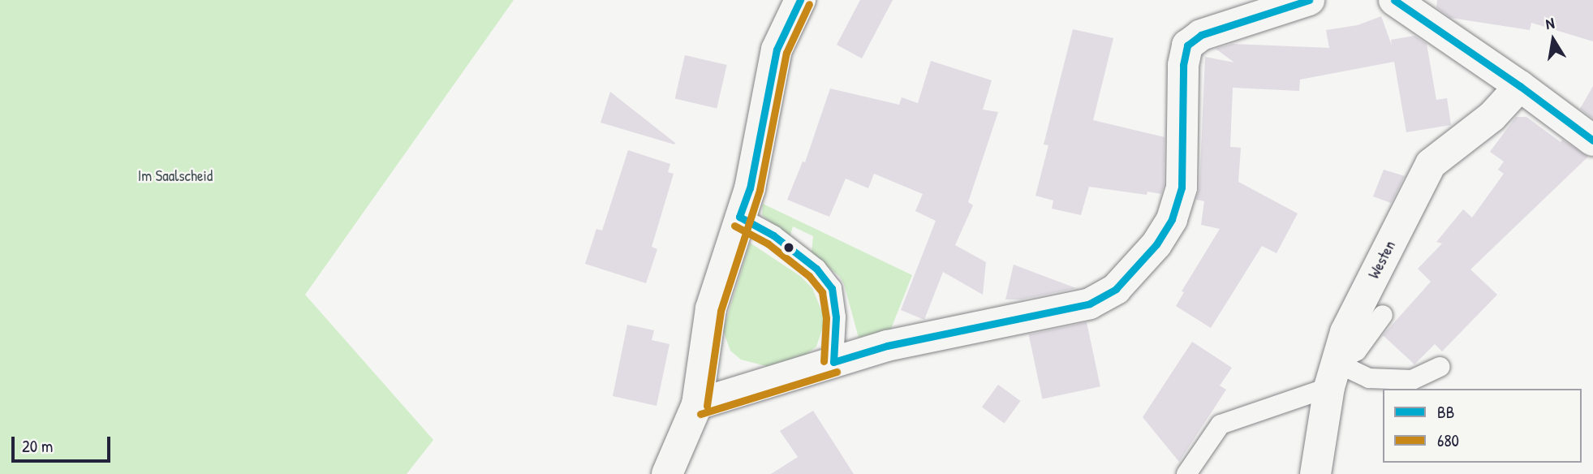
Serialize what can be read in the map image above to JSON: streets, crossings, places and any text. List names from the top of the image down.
{
  "streets": {
    "street": ["Westen"]
  },
  "parks": ["Im Saalscheid"],
  "lines": ["transit line BB", "transit line 680"],
  "legend": ["BB", "680"],
  "scale_bar": "20 m",
  "north": "top"
}
